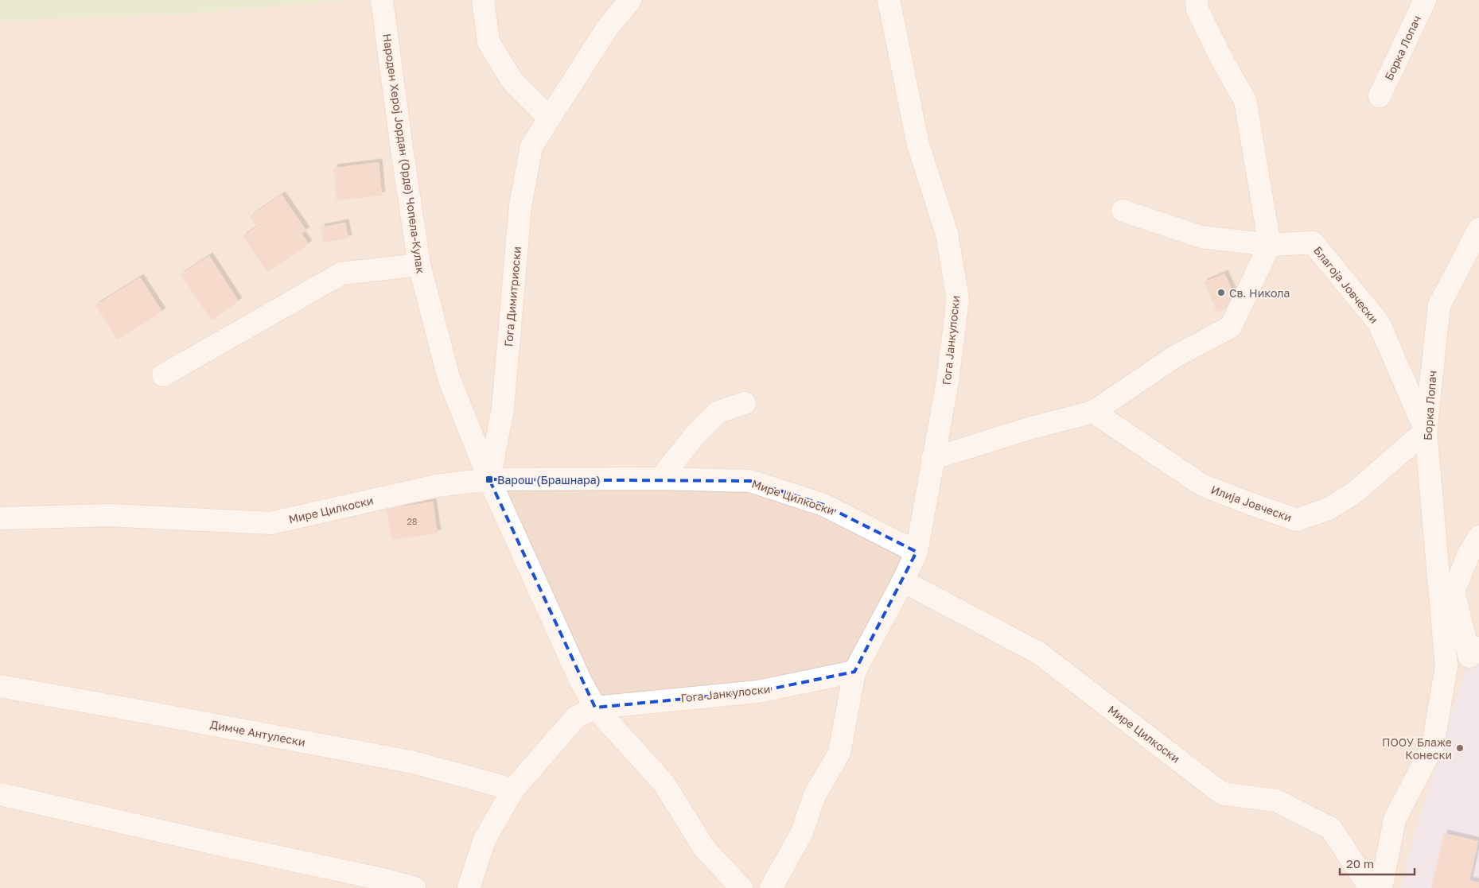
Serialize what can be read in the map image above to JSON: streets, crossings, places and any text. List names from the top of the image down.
{
  "streets": {
    "street": [
      "Борка Лопач",
      "Народен Херој Јордан (Орде) Чопела-Кулак",
      "Благоја Јовчески",
      "Гога Димитриоски",
      "Гога Јанкулоски",
      "Мире Цилкоски",
      "Илија Јовчески",
      "Димче Антулески"
    ]
  },
  "crossings": [
    ["Борка Лопач", "Благоја Јовчески"],
    ["Борка Лопач", "Илија Јовчески"],
    ["Народен Херој Јордан (Орде) Чопела-Кулак", "Гога Димитриоски"],
    ["Народен Херој Јордан (Орде) Чопела-Кулак", "Гога Јанкулоски"],
    ["Народен Херој Јордан (Орде) Чопела-Кулак", "Мире Цилкоски"],
    ["Благоја Јовчески", "Илија Јовчески"],
    ["Гога Димитриоски", "Мире Цилкоски"],
    ["Гога Јанкулоски", "Мире Цилкоски"]
  ],
  "places": {
    "other": ["Св. Никола", "ПООУ Блаже Конески"],
    "transit": ["Варош (Брашнара)"]
  },
  "house_numbers": ["28"],
  "scale_bar": "20 m"
}
